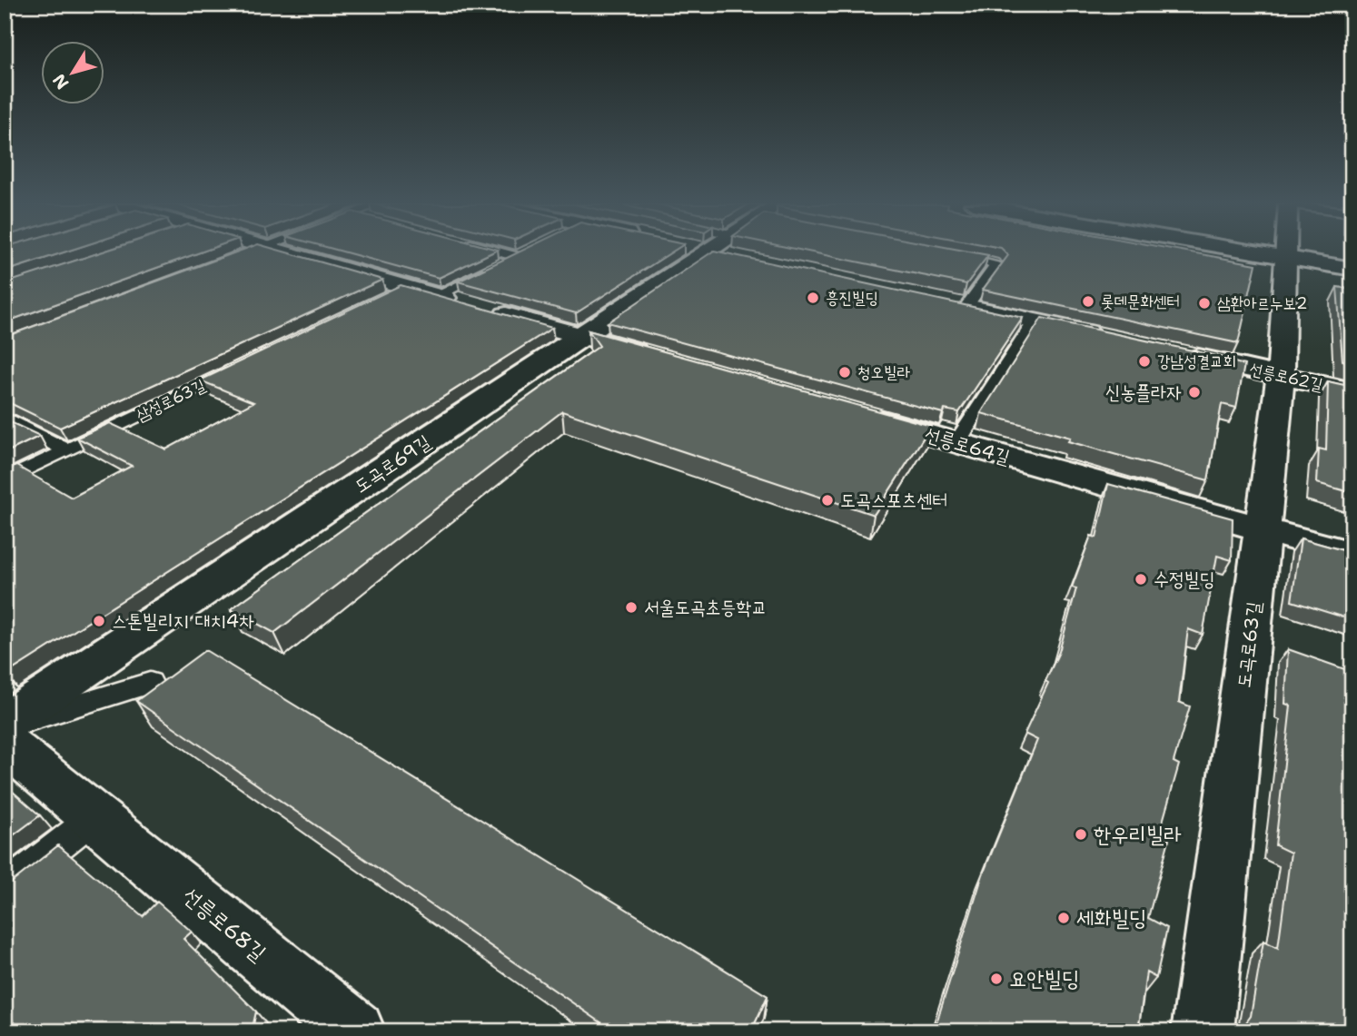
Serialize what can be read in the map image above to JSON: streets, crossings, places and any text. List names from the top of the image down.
{
  "streets": {
    "street": [
      "선릉로62길",
      "선릉로64길",
      "도곡로69길",
      "도곡로63길",
      "선릉로68길"
    ],
    "lane": ["삼성로63길"]
  },
  "crossings": [
    ["선릉로62길", "도곡로63길"],
    ["선릉로64길", "도곡로63길"]
  ],
  "places": [
    "흥진빌딩",
    "롯데문화센터",
    "삼환아르누보2",
    "강남성결교회",
    "청오빌라",
    "신농플라자",
    "도곡스포츠센터",
    "수정빌딩",
    "서울도곡초등학교",
    "스톤빌리지 대치4차",
    "한우리빌라",
    "세화빌딩",
    "요안빌딩"
  ],
  "north": "bottom left"
}
